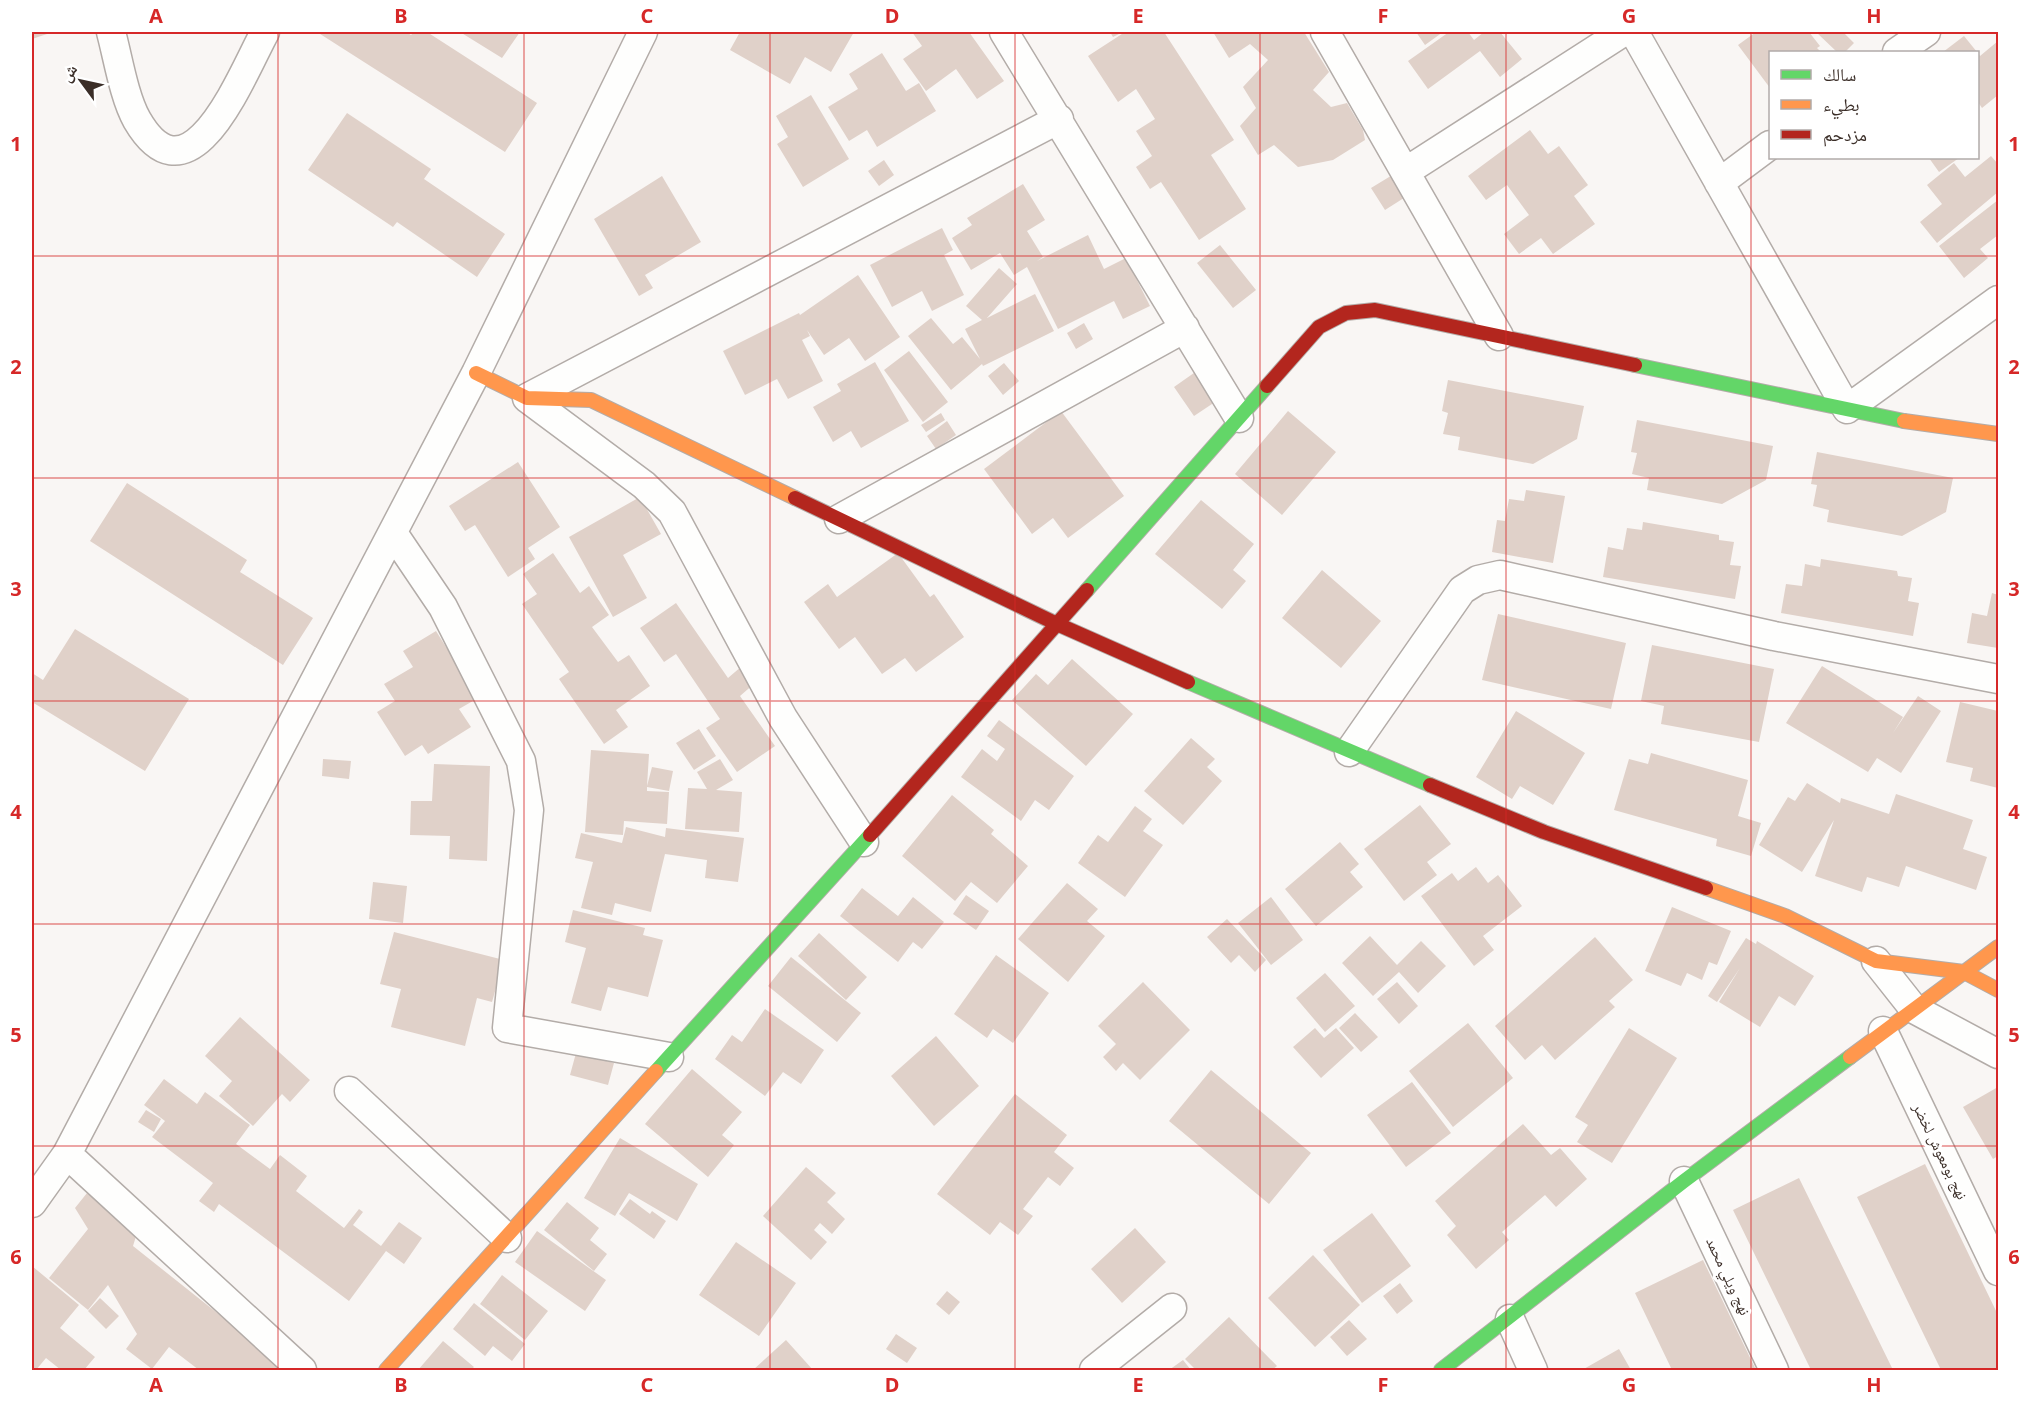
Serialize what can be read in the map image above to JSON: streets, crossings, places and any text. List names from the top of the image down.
{
  "streets": {
    "street": ["نهج بومعوش لخضر", "نهج ويلي محمد"]
  },
  "legend": ["سالك", "بطيء", "مزدحم"],
  "north": "top left",
  "grid": {
    "columns": [
      "A",
      "B",
      "C",
      "D",
      "E",
      "F",
      "G",
      "H"
    ],
    "rows": [
      "1",
      "2",
      "3",
      "4",
      "5",
      "6"
    ]
  }
}
